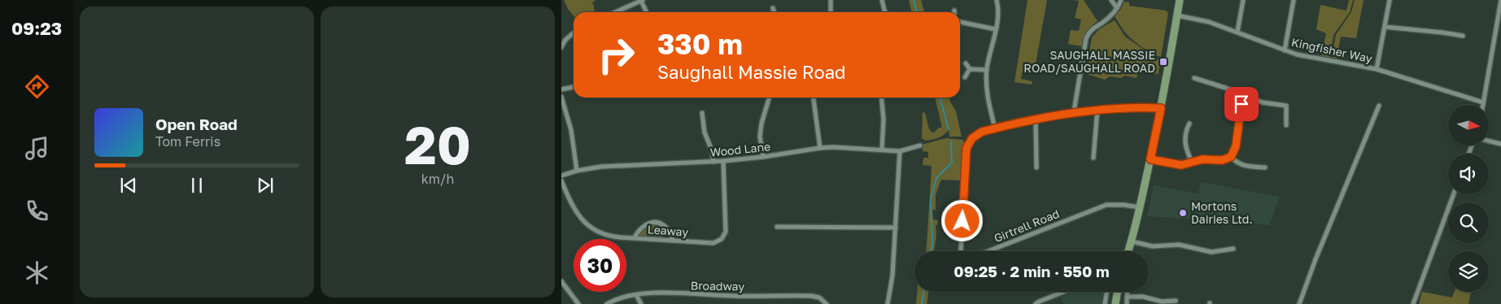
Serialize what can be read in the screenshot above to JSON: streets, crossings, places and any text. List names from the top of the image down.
{
  "streets": {
    "street": [
      "Kingfisher Way",
      "Wood Lane",
      "Girtrell Road",
      "Leaway",
      "Broadway"
    ]
  },
  "crossings": [
    ["Wood Lane", "Leaway"]
  ],
  "places": {
    "transit": ["SAUGHALL MASSIE ROAD/SAUGHALL ROAD"],
    "other": ["Mortons Dairies Ltd."]
  },
  "north": "right",
  "page": {
    "tabs": "09:23",
    "tile": ["20", "km/h"],
    "turn": ["330 m", "Saughall Massie Road"],
    "song": ["Open Road", "Tom Ferris"],
    "limit": "30",
    "trip": "09:25 · 2 min · 550 m"
  }
}
